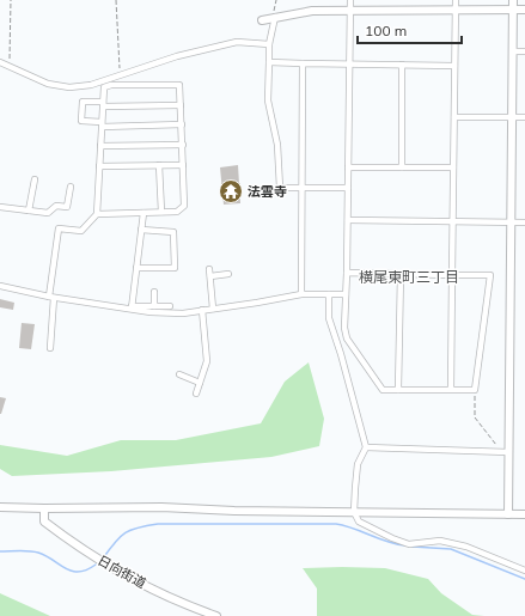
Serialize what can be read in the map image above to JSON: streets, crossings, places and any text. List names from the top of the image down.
{
  "streets": {
    "street": ["日向街道"]
  },
  "districts": ["横尾東町三丁目"],
  "places": {
    "temple": ["法雲寺"]
  },
  "scale_bar": "100 m"
}
